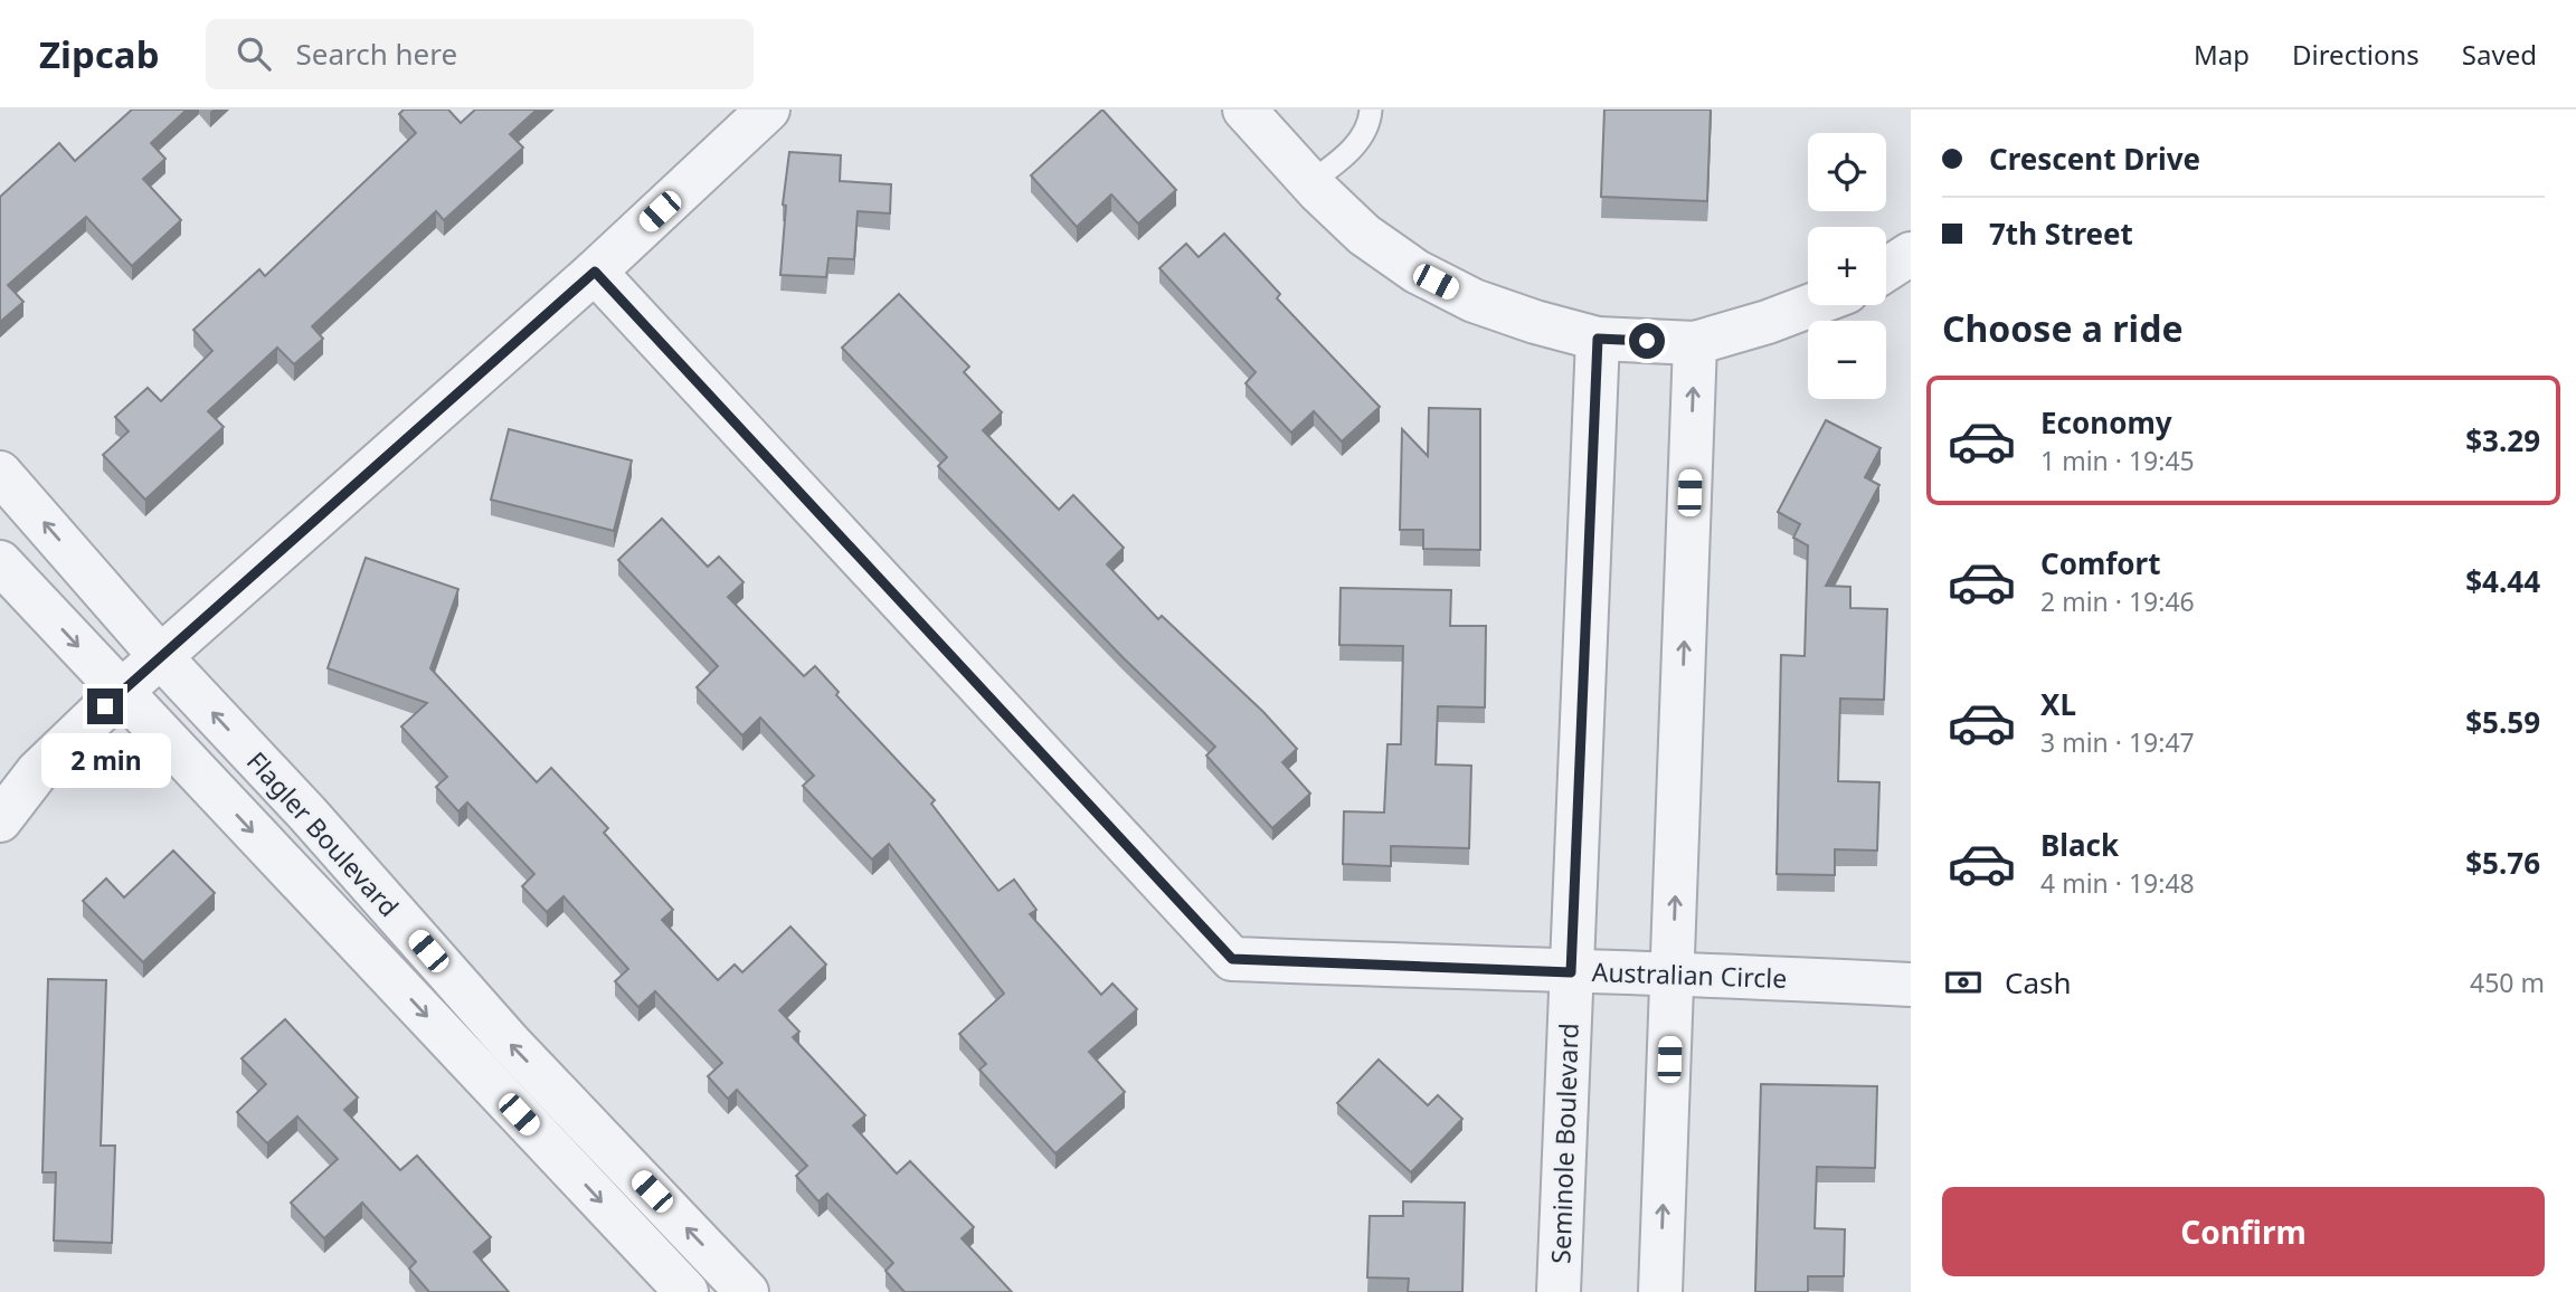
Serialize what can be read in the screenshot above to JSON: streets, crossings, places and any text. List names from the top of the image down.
{
  "streets": {
    "street": ["Flagler Boulevard", "Australian Circle", "Seminole Boulevard"]
  },
  "crossings": [
    ["Australian Circle", "Seminole Boulevard"]
  ],
  "page": {
    "header": "Zipcab",
    "search": "Search here",
    "nav": ["Map", "Directions", "Saved"],
    "banner": ["Crescent Drive", "7th Street"],
    "map_buttons": ["+", "−"],
    "heading": "Choose a ride",
    "list": [
      {
        "name": "Economy",
        "note": "1 min · 19:45",
        "value": "$3.29"
      },
      {
        "name": "Comfort",
        "note": "2 min · 19:46",
        "value": "$4.44"
      },
      {
        "name": "XL",
        "note": "3 min · 19:47",
        "value": "$5.59"
      },
      {
        "name": "Black",
        "note": "4 min · 19:48",
        "value": "$5.76"
      }
    ],
    "bubble": "2 min",
    "pay": ["Cash", "450 m"],
    "buttons": "Confirm"
  }
}
